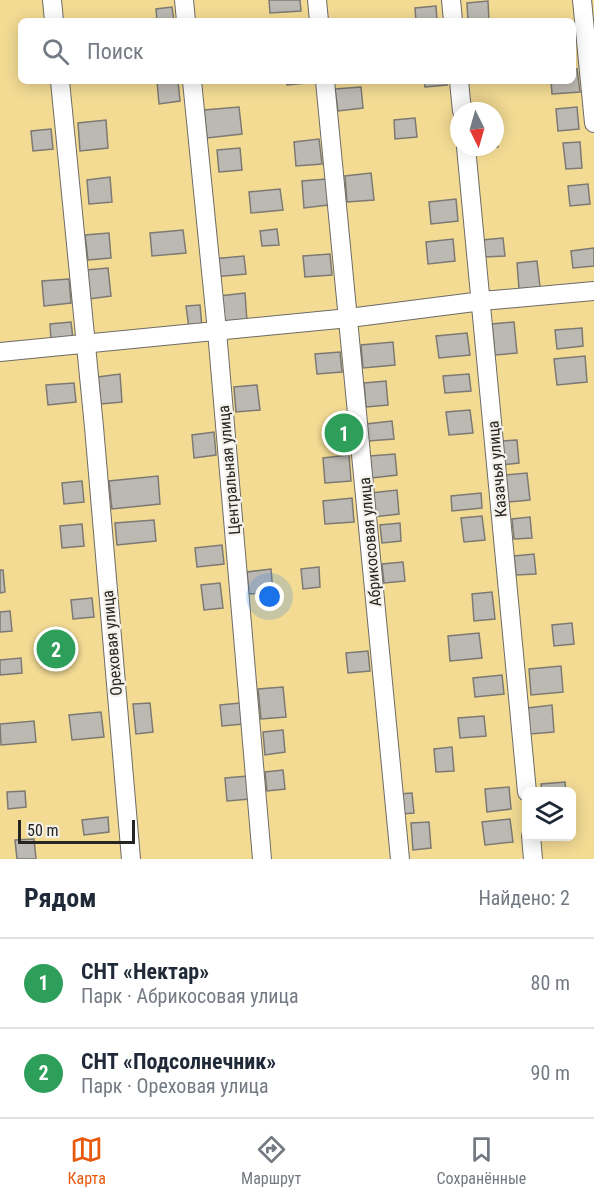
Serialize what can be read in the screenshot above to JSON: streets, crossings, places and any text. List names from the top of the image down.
{
  "streets": {
    "street": [
      "Казачья улица",
      "Центральная улица",
      "Абрикосовая улица",
      "Ореховая улица"
    ]
  },
  "scale_bar": "50 m",
  "north": "bottom",
  "page": {
    "search": "Поиск",
    "pins": ["1", "2"],
    "scale": "50 m",
    "heading": ["Рядом", "Найдено: 2"],
    "list": [
      {
        "mark": "1",
        "name": "СНТ «Нектар»",
        "note": "Парк · Абрикосовая улица",
        "value": "80 m"
      },
      {
        "mark": "2",
        "name": "СНТ «Подсолнечник»",
        "note": "Парк · Ореховая улица",
        "value": "90 m"
      }
    ],
    "nav": ["Карта", "Маршрут", "Сохранённые"]
  }
}
